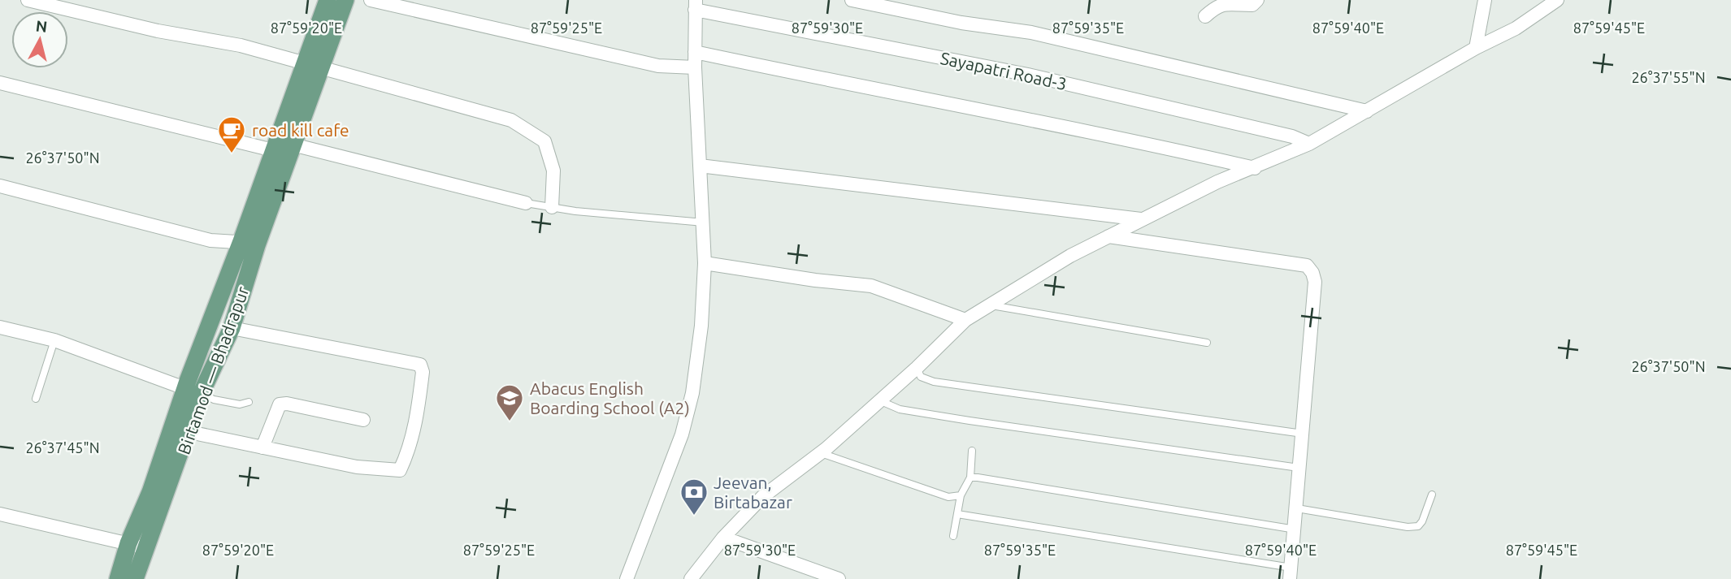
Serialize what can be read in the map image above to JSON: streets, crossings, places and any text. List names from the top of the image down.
{
  "streets": {
    "main road": ["Birtamod — Bhadrapur"],
    "street": ["Sayapatri Road-3"]
  },
  "places": {
    "cafe": ["road kill cafe"],
    "school or university": ["Abacus English Boarding School (A2)"],
    "bank": ["Jeevan, Birtabazar"]
  },
  "north": "top",
  "coordinates": [
    "87°59'20\"E",
    "87°59'25\"E",
    "87°59'30\"E",
    "87°59'35\"E",
    "87°59'40\"E",
    "87°59'45\"E",
    "26°37'55\"N",
    "26°37'50\"N",
    "26°37'45\"N"
  ]
}
